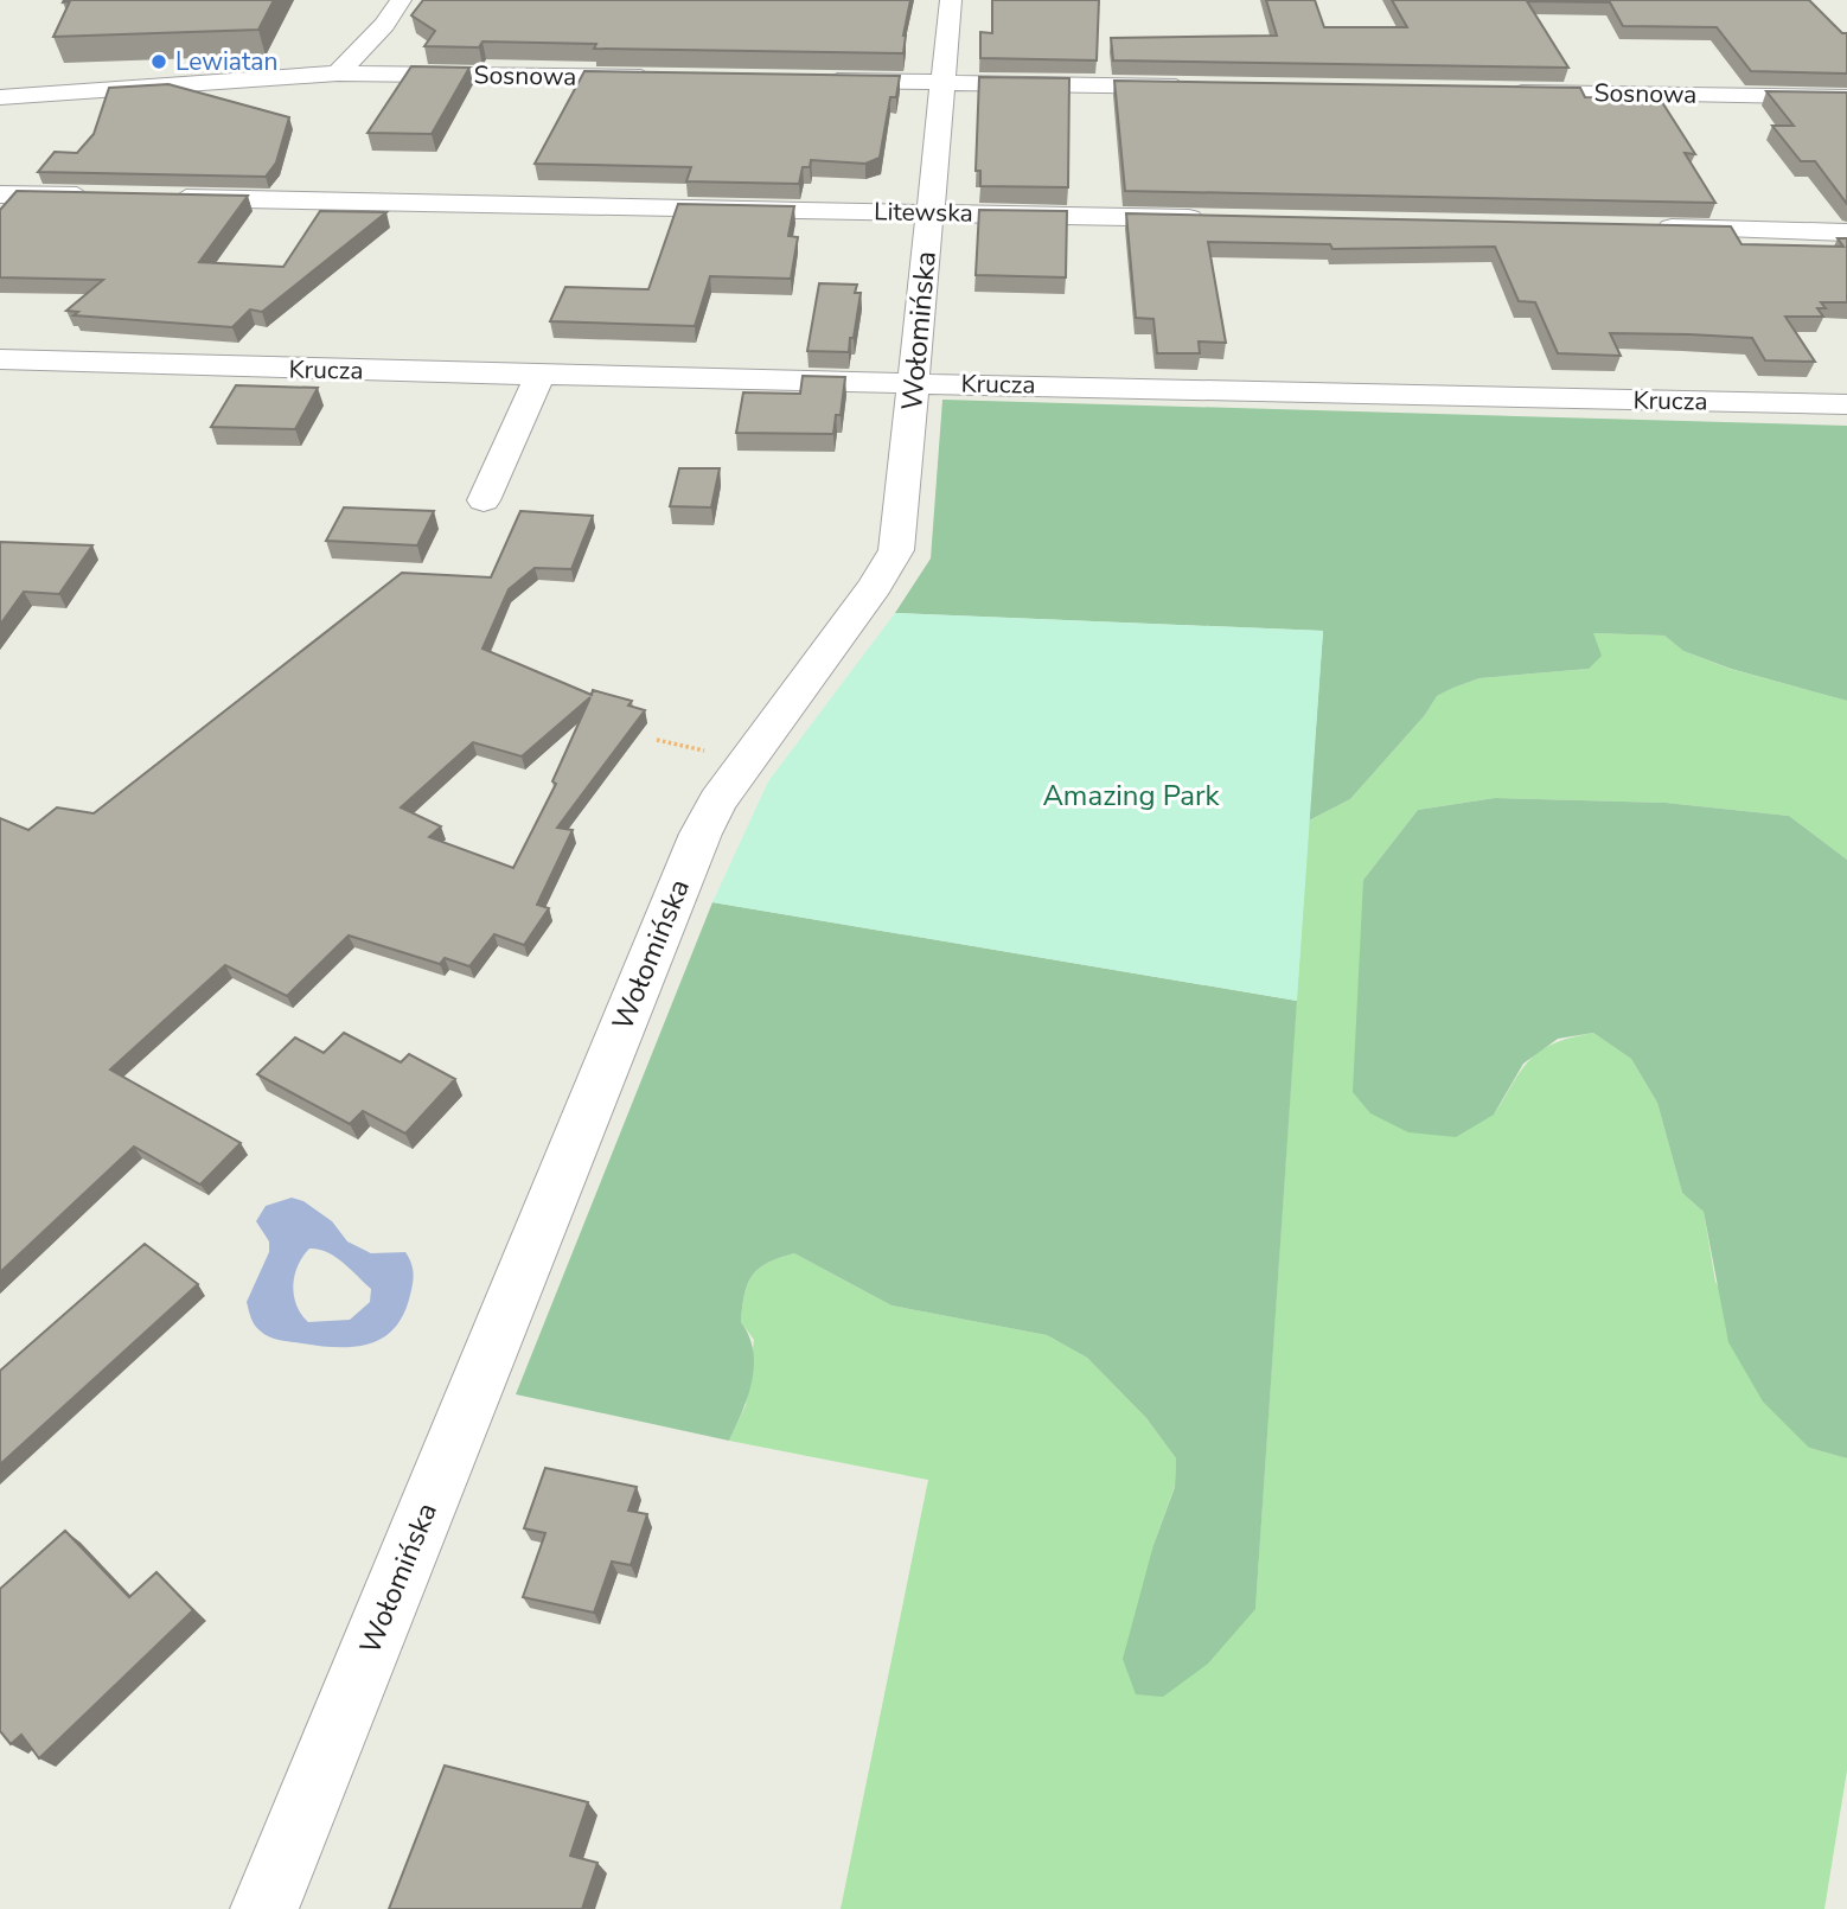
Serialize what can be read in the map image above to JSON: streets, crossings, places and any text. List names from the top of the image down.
{
  "streets": {
    "street": [
      "Sosnowa",
      "Litewska",
      "Wołomińska",
      "Krucza"
    ]
  },
  "crossings": [
    ["Litewska", "Wołomińska"],
    ["Wołomińska", "Krucza"]
  ],
  "parks": ["Amazing Park"],
  "places": ["Lewiatan"]
}
